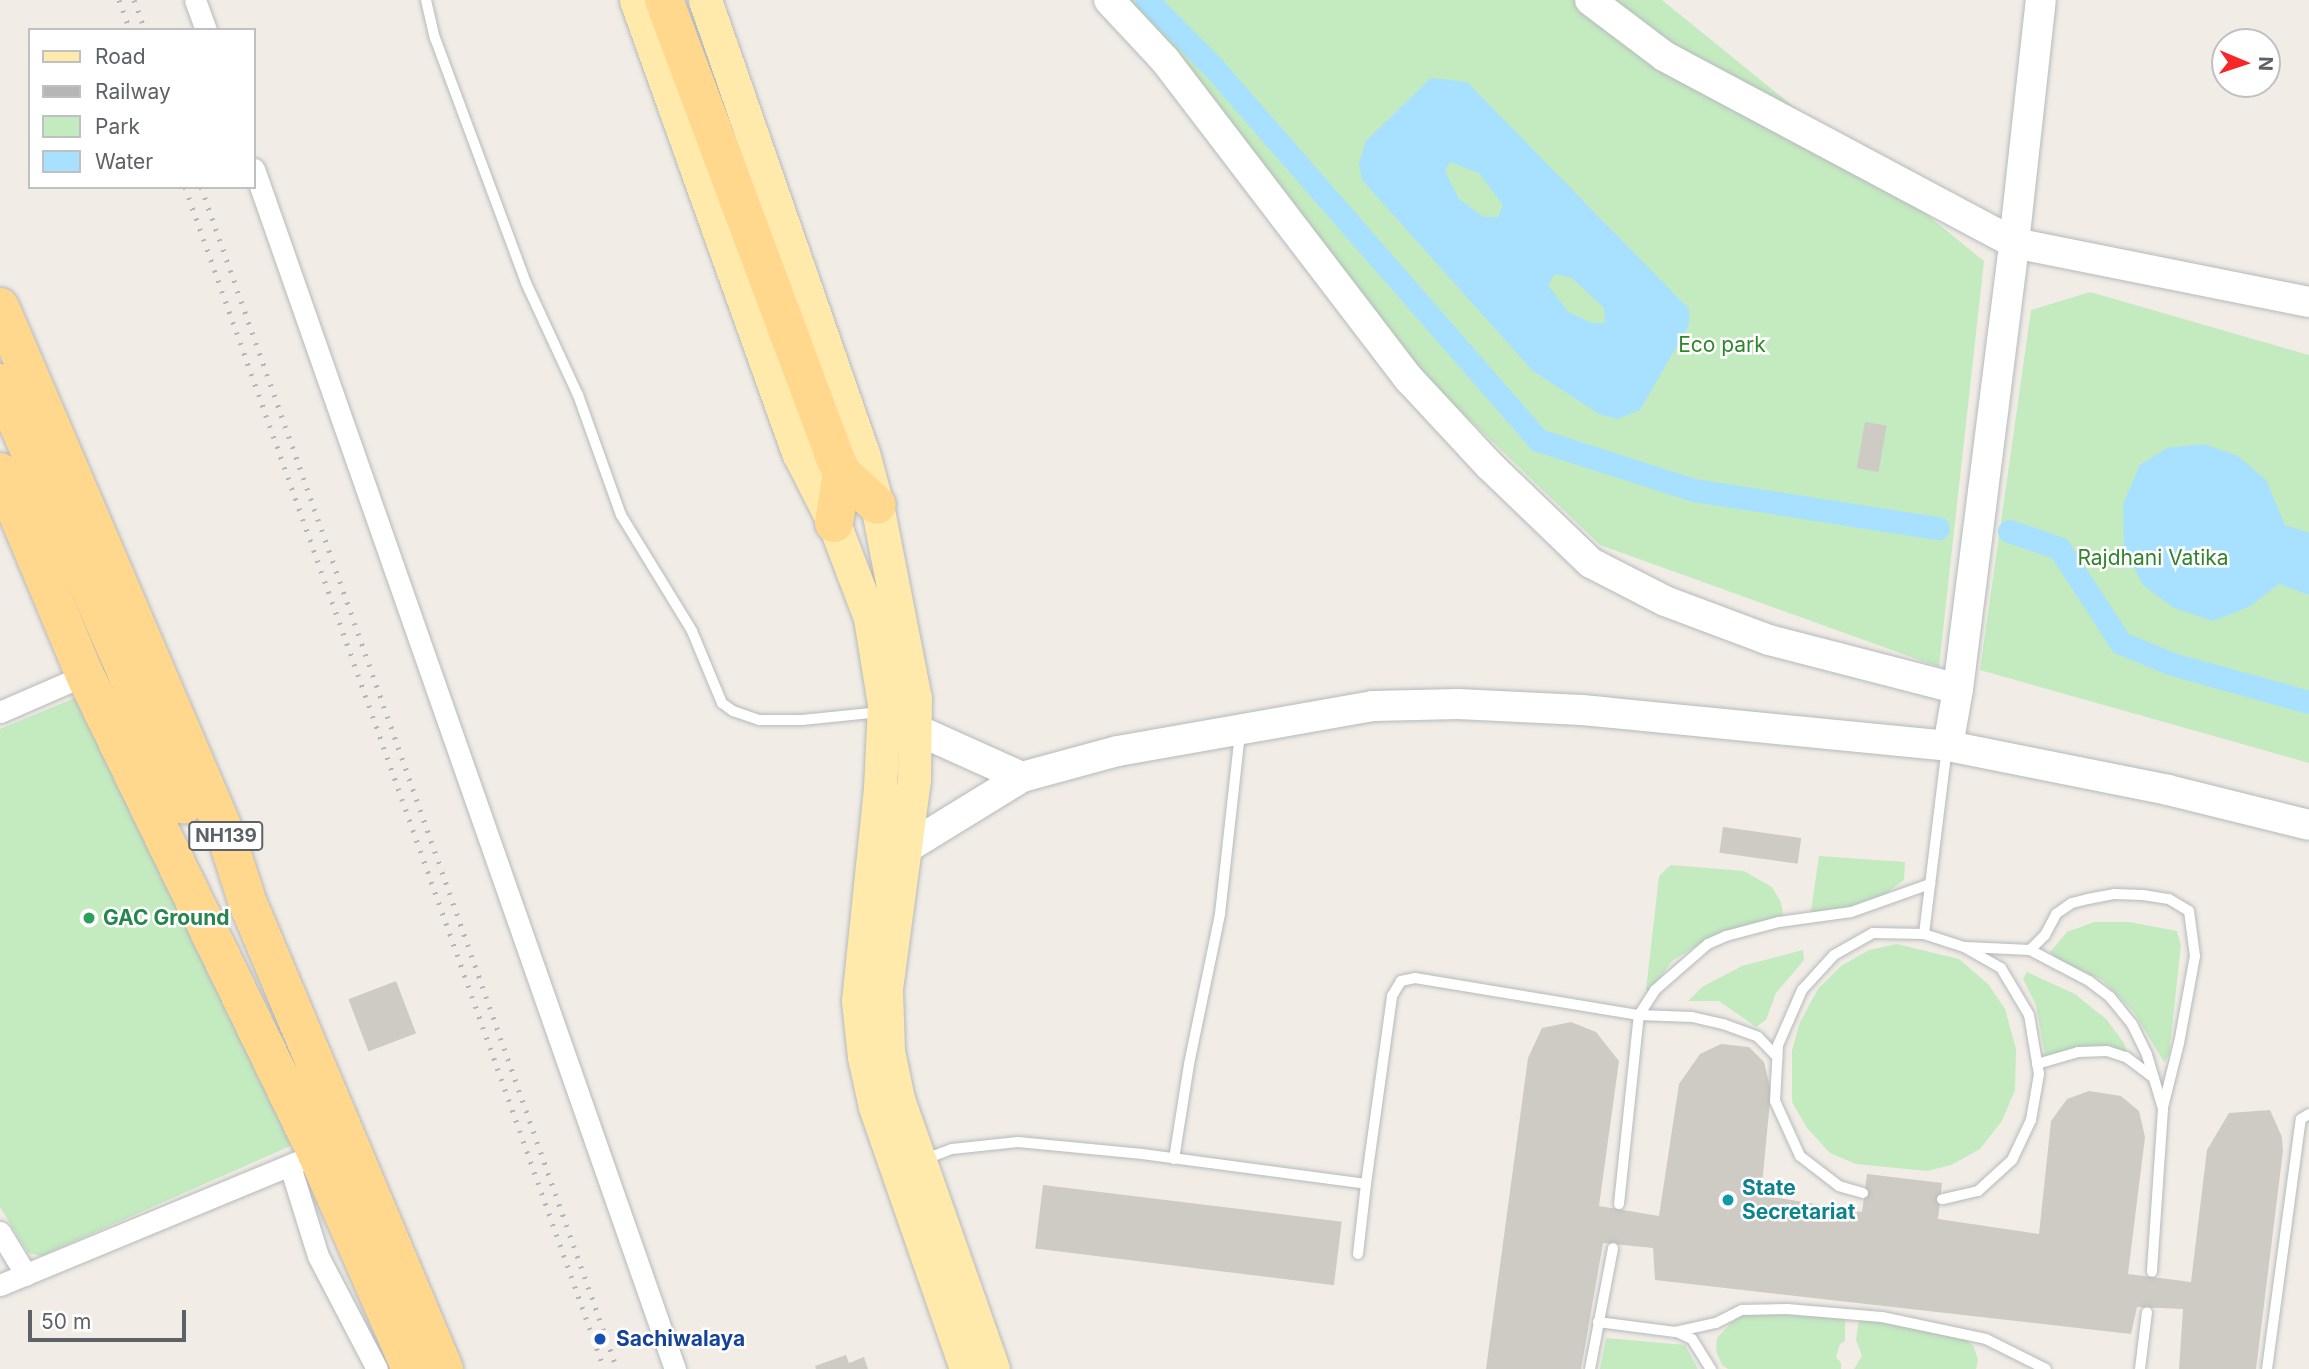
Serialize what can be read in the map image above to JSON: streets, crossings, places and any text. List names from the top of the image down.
{
  "streets": {
    "highway": ["NH139"]
  },
  "parks": ["Eco park", "Rajdhani Vatika"],
  "places": ["GAC Ground", "State Secretariat", "Sachiwalaya"],
  "legend": [
    "Road",
    "Railway",
    "Park",
    "Water"
  ],
  "scale_bar": "50 m",
  "north": "right"
}
